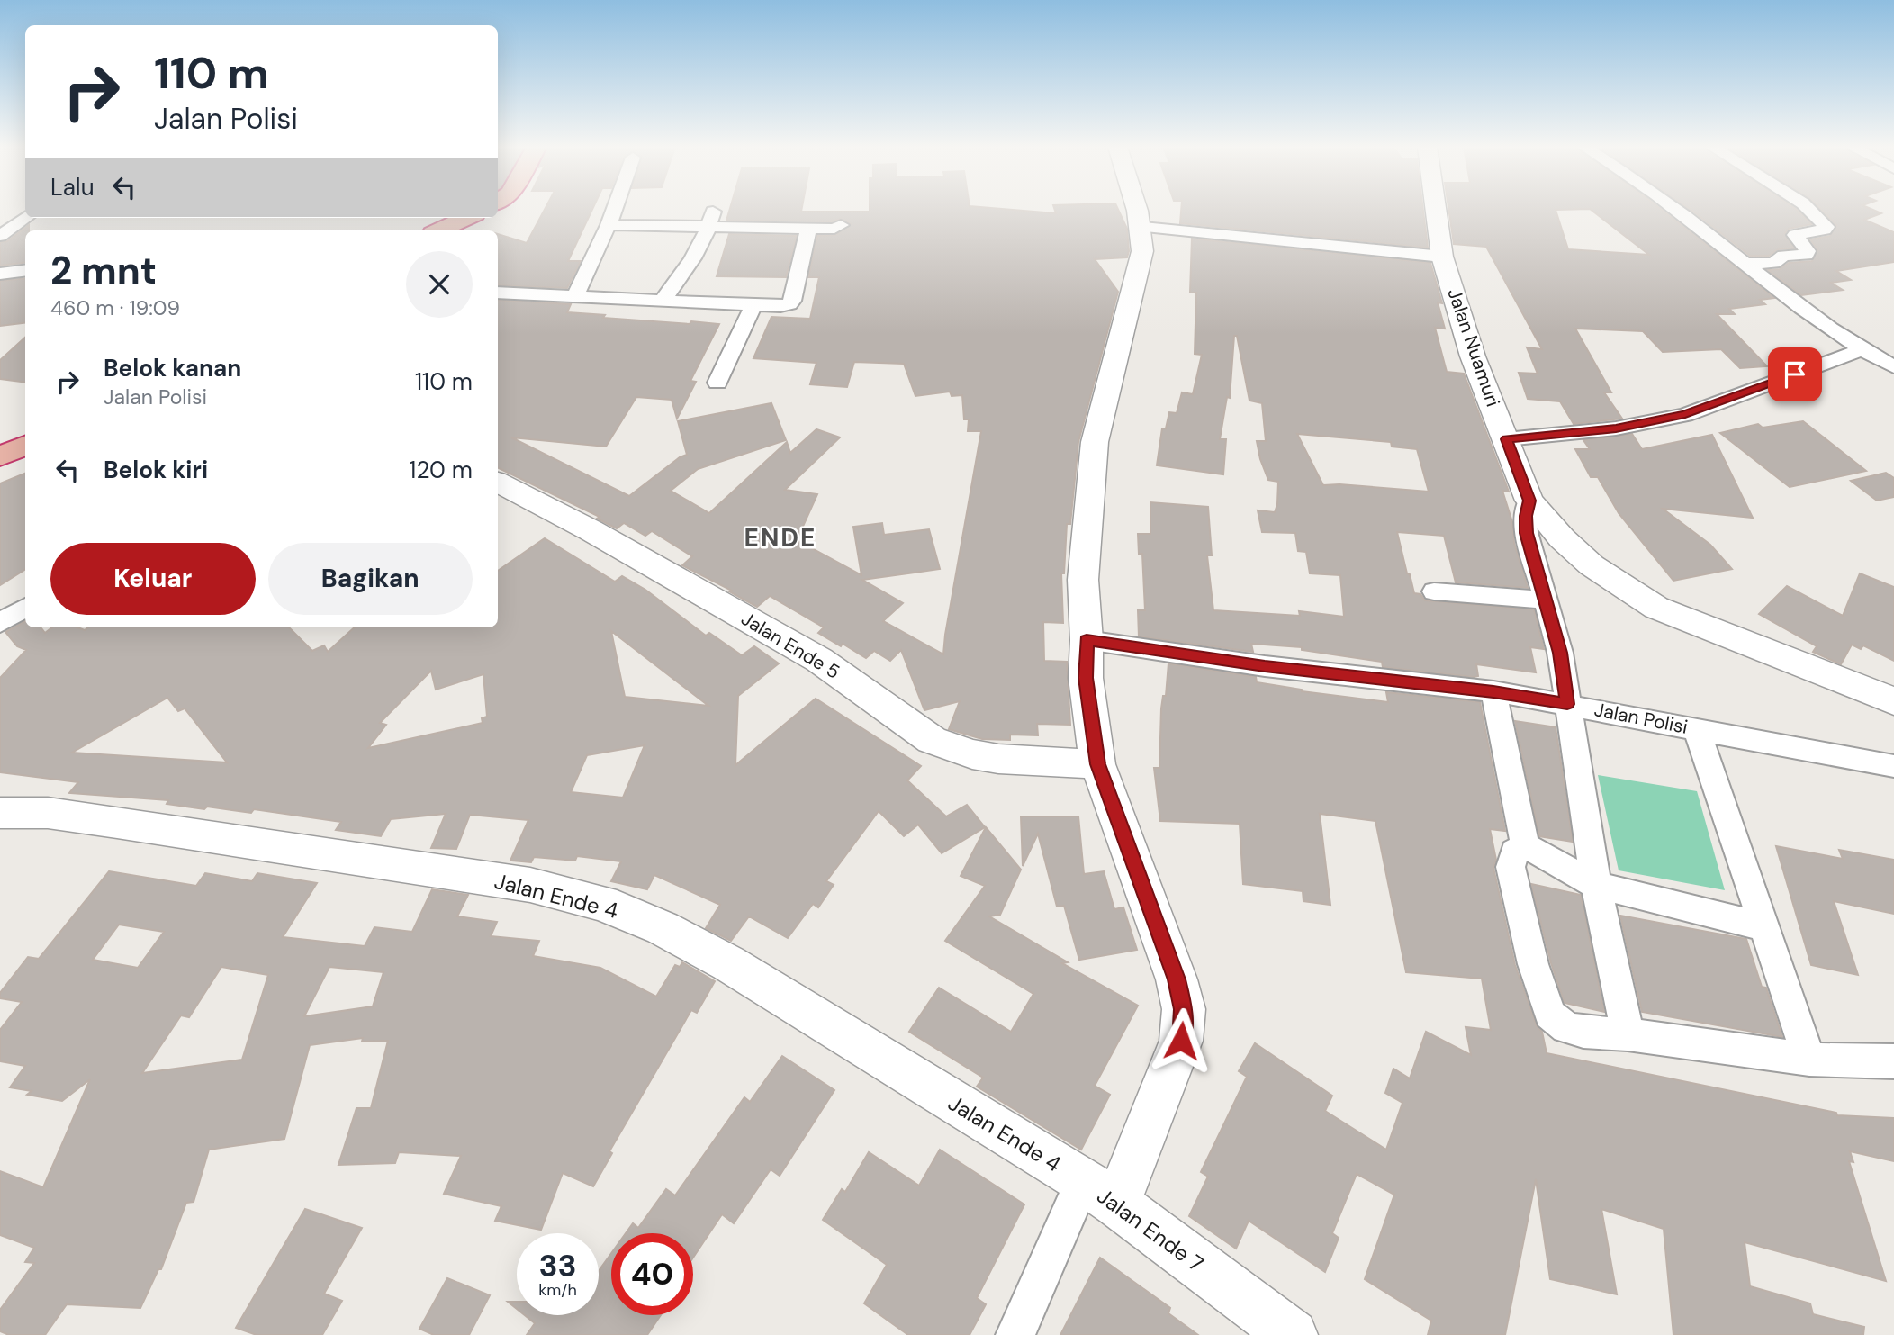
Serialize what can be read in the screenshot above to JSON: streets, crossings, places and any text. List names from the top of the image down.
{
  "streets": {
    "street": [
      "Jalan Nuamuri",
      "Jalan Ende 5",
      "Jalan Polisi",
      "Jalan Ende 4",
      "Jalan Ende 7"
    ]
  },
  "crossings": [
    ["Jalan Ende 4", "Jalan Ende 7"]
  ],
  "districts": ["ENDE"],
  "page": {
    "turn": ["110 m", "Jalan Polisi"],
    "then": "Lalu",
    "heading": ["2 mnt", "460 m · 19:09"],
    "list": [
      {
        "name": "Belok kanan",
        "note": "Jalan Polisi",
        "value": "110 m"
      },
      {
        "name": "Belok kiri",
        "value": "120 m"
      }
    ],
    "buttons": ["Keluar", "Bagikan"],
    "speed": "33 km/h",
    "limit": "40"
  }
}
